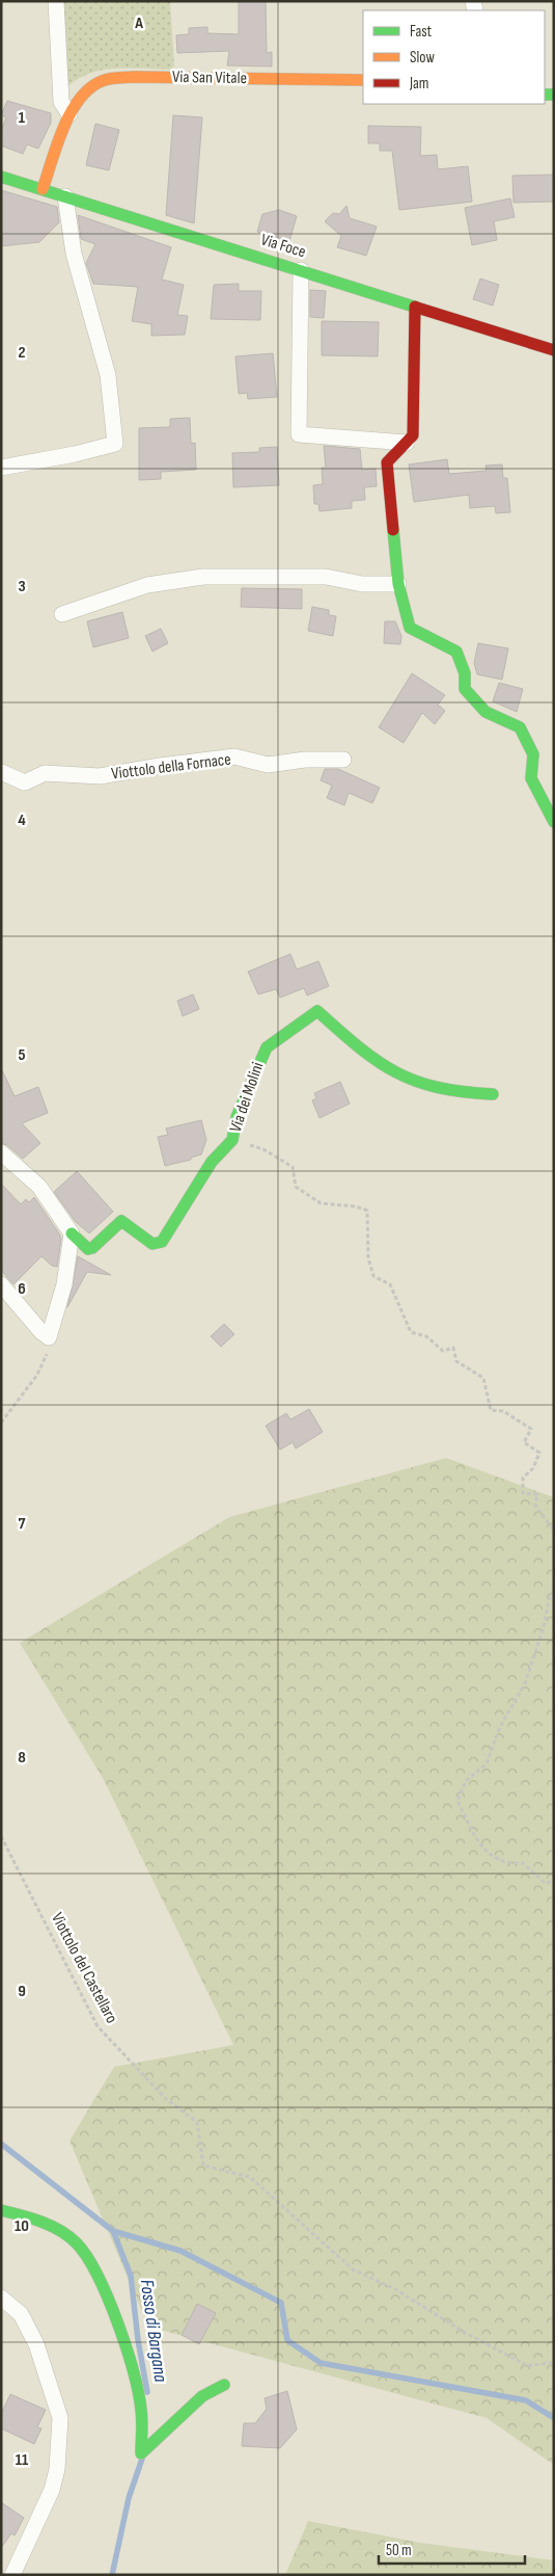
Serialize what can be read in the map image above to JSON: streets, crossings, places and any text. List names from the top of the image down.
{
  "streets": {
    "street": [
      "Via San Vitale",
      "Via Foce",
      "Viottolo della Fornace",
      "Via dei Molini"
    ],
    "path": ["Viottolo del Castellaro"]
  },
  "crossings": [
    ["Via San Vitale", "Via Foce"]
  ],
  "water": ["Fosso di Bargana"],
  "legend": ["Fast", "Slow", "Jam"],
  "scale_bar": "50 m",
  "grid": {
    "columns": ["A"],
    "rows": [
      "1",
      "2",
      "3",
      "4",
      "5",
      "6",
      "7",
      "8",
      "9",
      "10",
      "11"
    ]
  }
}
